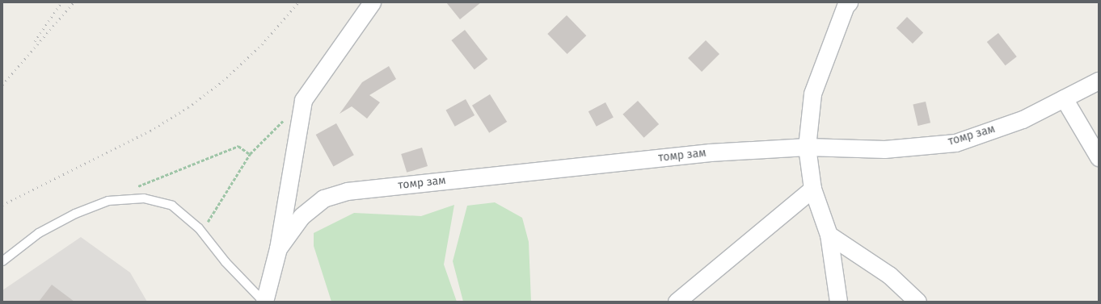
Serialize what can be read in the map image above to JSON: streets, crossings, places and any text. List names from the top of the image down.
{
  "streets": {
    "street": ["томр зам"]
  }
}
